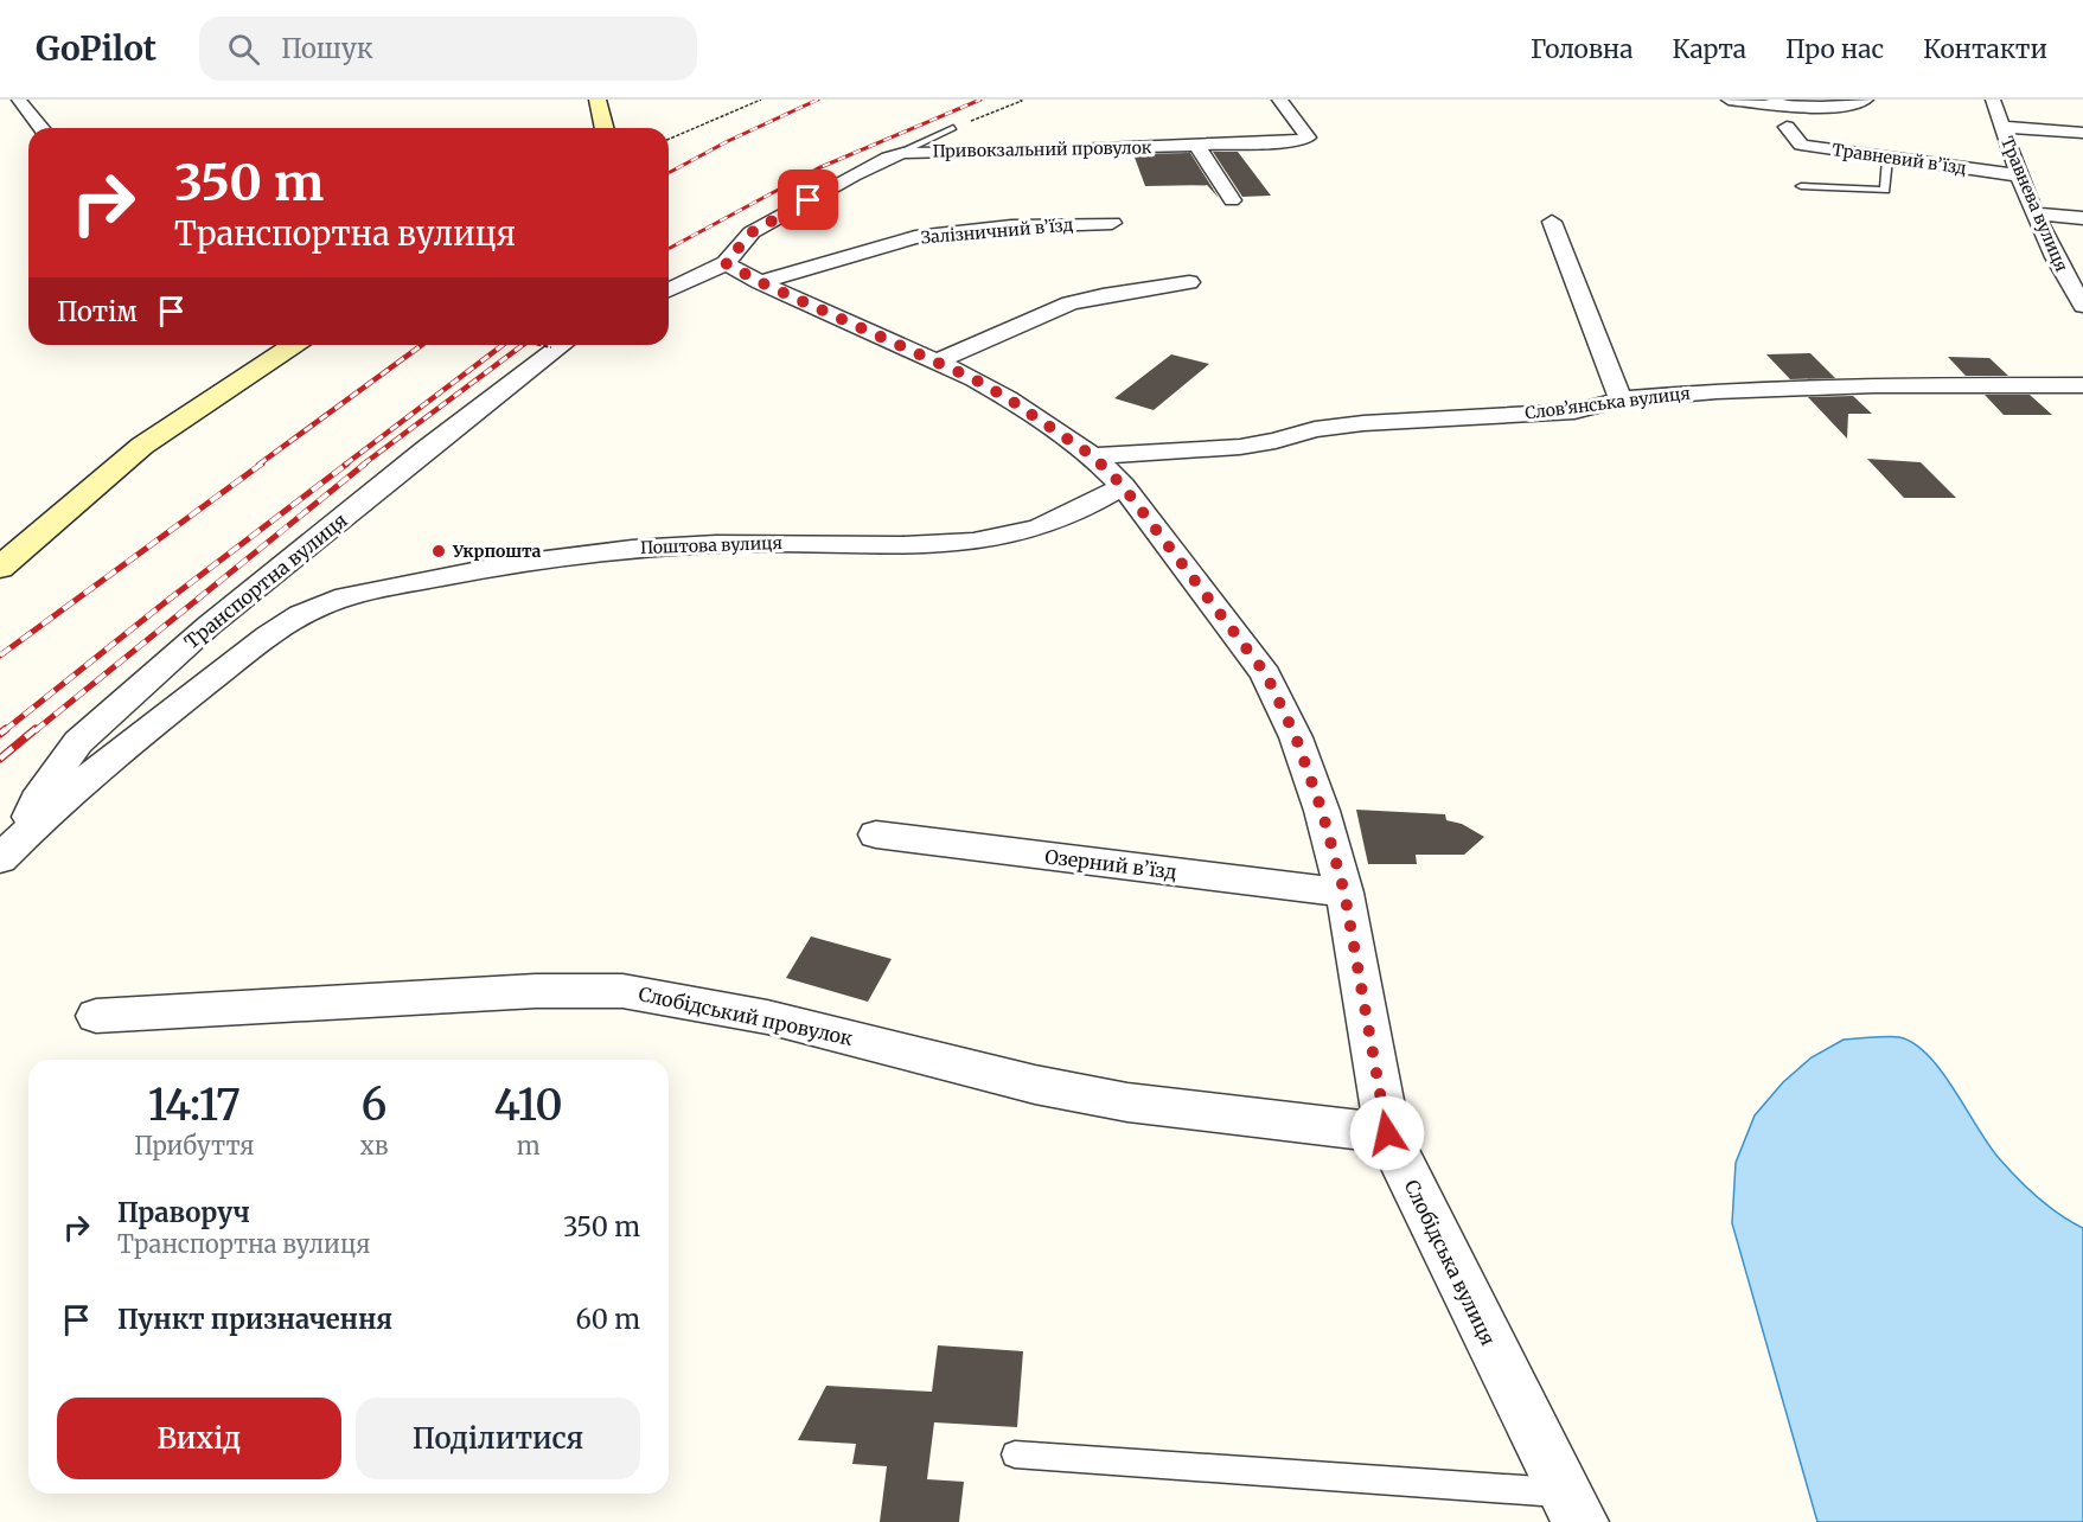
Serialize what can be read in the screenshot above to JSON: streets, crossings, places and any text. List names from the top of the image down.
{
  "streets": {
    "street": [
      "Привокзальний провулок",
      "Травневий в’їзд",
      "Травнева вулиця",
      "Залізничний в’їзд",
      "Слов’янська вулиця",
      "Поштова вулиця",
      "Транспортна вулиця",
      "Озерний в’їзд",
      "Слобідський провулок",
      "Слобідська вулиця"
    ]
  },
  "crossings": [
    ["Травневий в’їзд", "Травнева вулиця"],
    ["Залізничний в’їзд", "Слобідська вулиця"],
    ["Слов’янська вулиця", "Слобідська вулиця"],
    ["Поштова вулиця", "Транспортна вулиця"],
    ["Поштова вулиця", "Слобідська вулиця"],
    ["Озерний в’їзд", "Слобідська вулиця"],
    ["Слобідський провулок", "Слобідська вулиця"]
  ],
  "places": ["Укрпошта"],
  "page": {
    "header": "GoPilot",
    "search": "Пошук",
    "nav": [
      "Головна",
      "Карта",
      "Про нас",
      "Контакти"
    ],
    "turn": ["350 m", "Транспортна вулиця"],
    "then": "Потім",
    "eta": [
      "14:17",
      "Прибуття",
      "6",
      "хв",
      "410",
      "m"
    ],
    "list": [
      {
        "name": "Праворуч",
        "note": "Транспортна вулиця",
        "value": "350 m"
      },
      {
        "name": "Пункт призначення",
        "value": "60 m"
      }
    ],
    "buttons": ["Вихід", "Поділитися"]
  }
}
